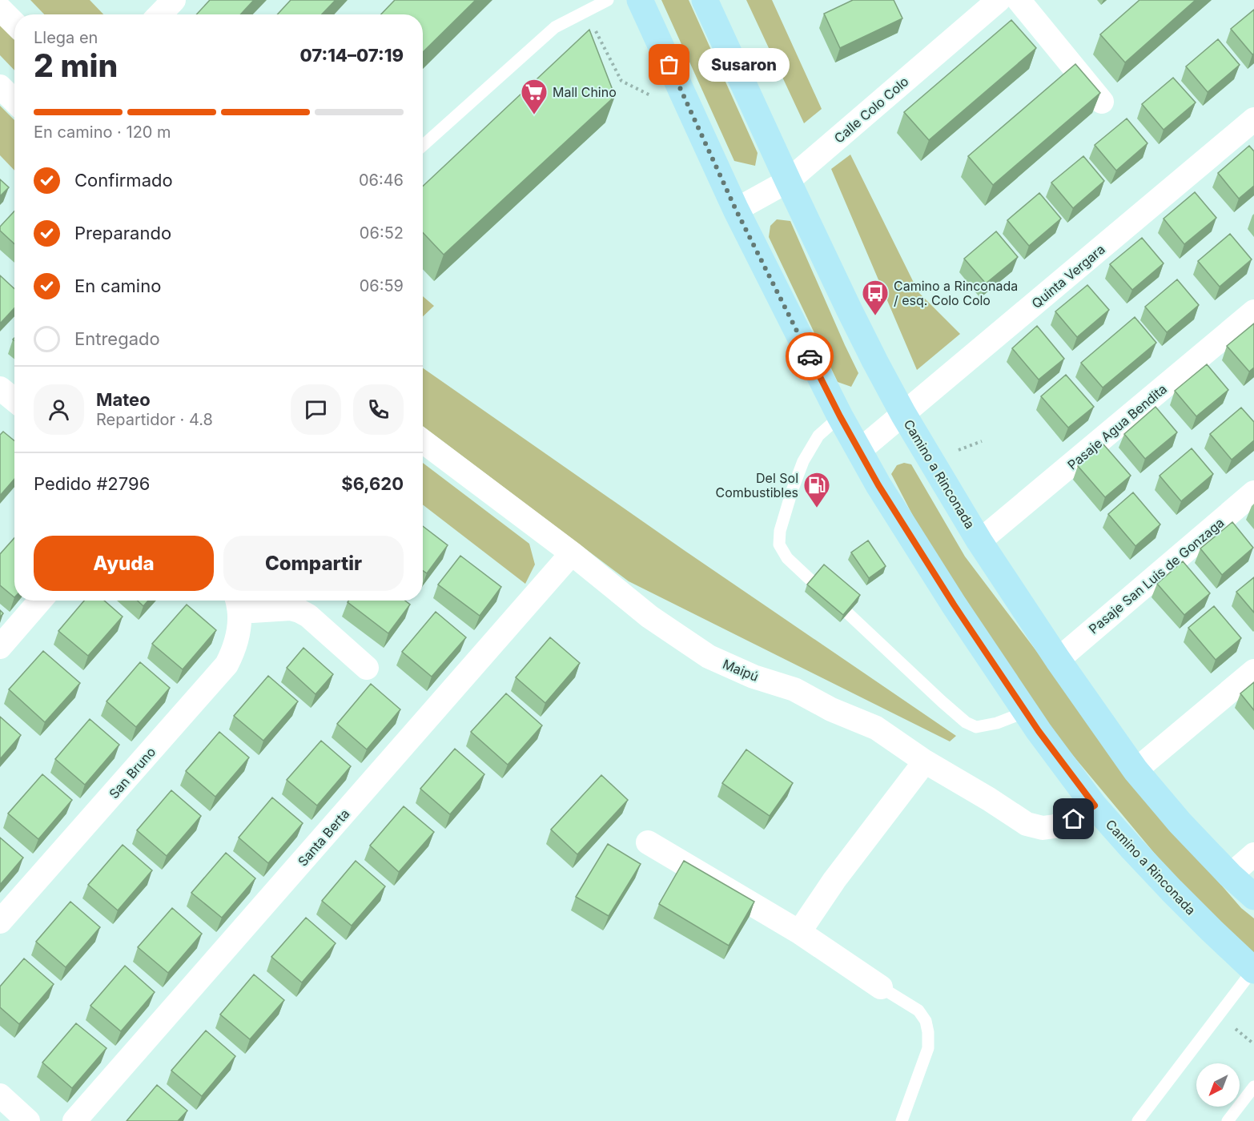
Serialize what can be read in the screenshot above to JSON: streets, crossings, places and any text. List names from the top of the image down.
{
  "streets": {
    "main road": ["Camino a Rinconada"],
    "street": [
      "Calle Colo Colo",
      "Quinta Vergara",
      "Pasaje Agua Bendita",
      "Pasaje San Luis de Gonzaga",
      "Maipú",
      "San Bruno",
      "Santa Berta"
    ]
  },
  "crossings": [
    ["Calle Colo Colo", "Camino a Rinconada"],
    ["Quinta Vergara", "Camino a Rinconada"],
    ["Pasaje Agua Bendita", "Camino a Rinconada"],
    ["Camino a Rinconada", "Pasaje San Luis de Gonzaga"],
    ["Camino a Rinconada", "Maipú"],
    ["Maipú", "Santa Berta"]
  ],
  "places": {
    "other": ["Susaron"],
    "supermarket": ["Mall Chino"],
    "bus stop": ["Camino a Rinconada / esq. Colo Colo"],
    "fuel station": ["Del Sol Combustibles"]
  },
  "north": "bottom left",
  "page": {
    "heading": ["2 min", "Llega en", "07:14–07:19"],
    "panel": [
      "Mateo",
      "Repartidor · 4.8",
      "Pedido #2796",
      "$6,620"
    ],
    "bubble": "Susaron",
    "bar": "En camino · 120 m",
    "list": [
      ["Confirmado", "06:46"],
      ["Preparando", "06:52"],
      ["En camino", "06:59"],
      "Entregado"
    ],
    "buttons": ["Ayuda", "Compartir"]
  }
}
